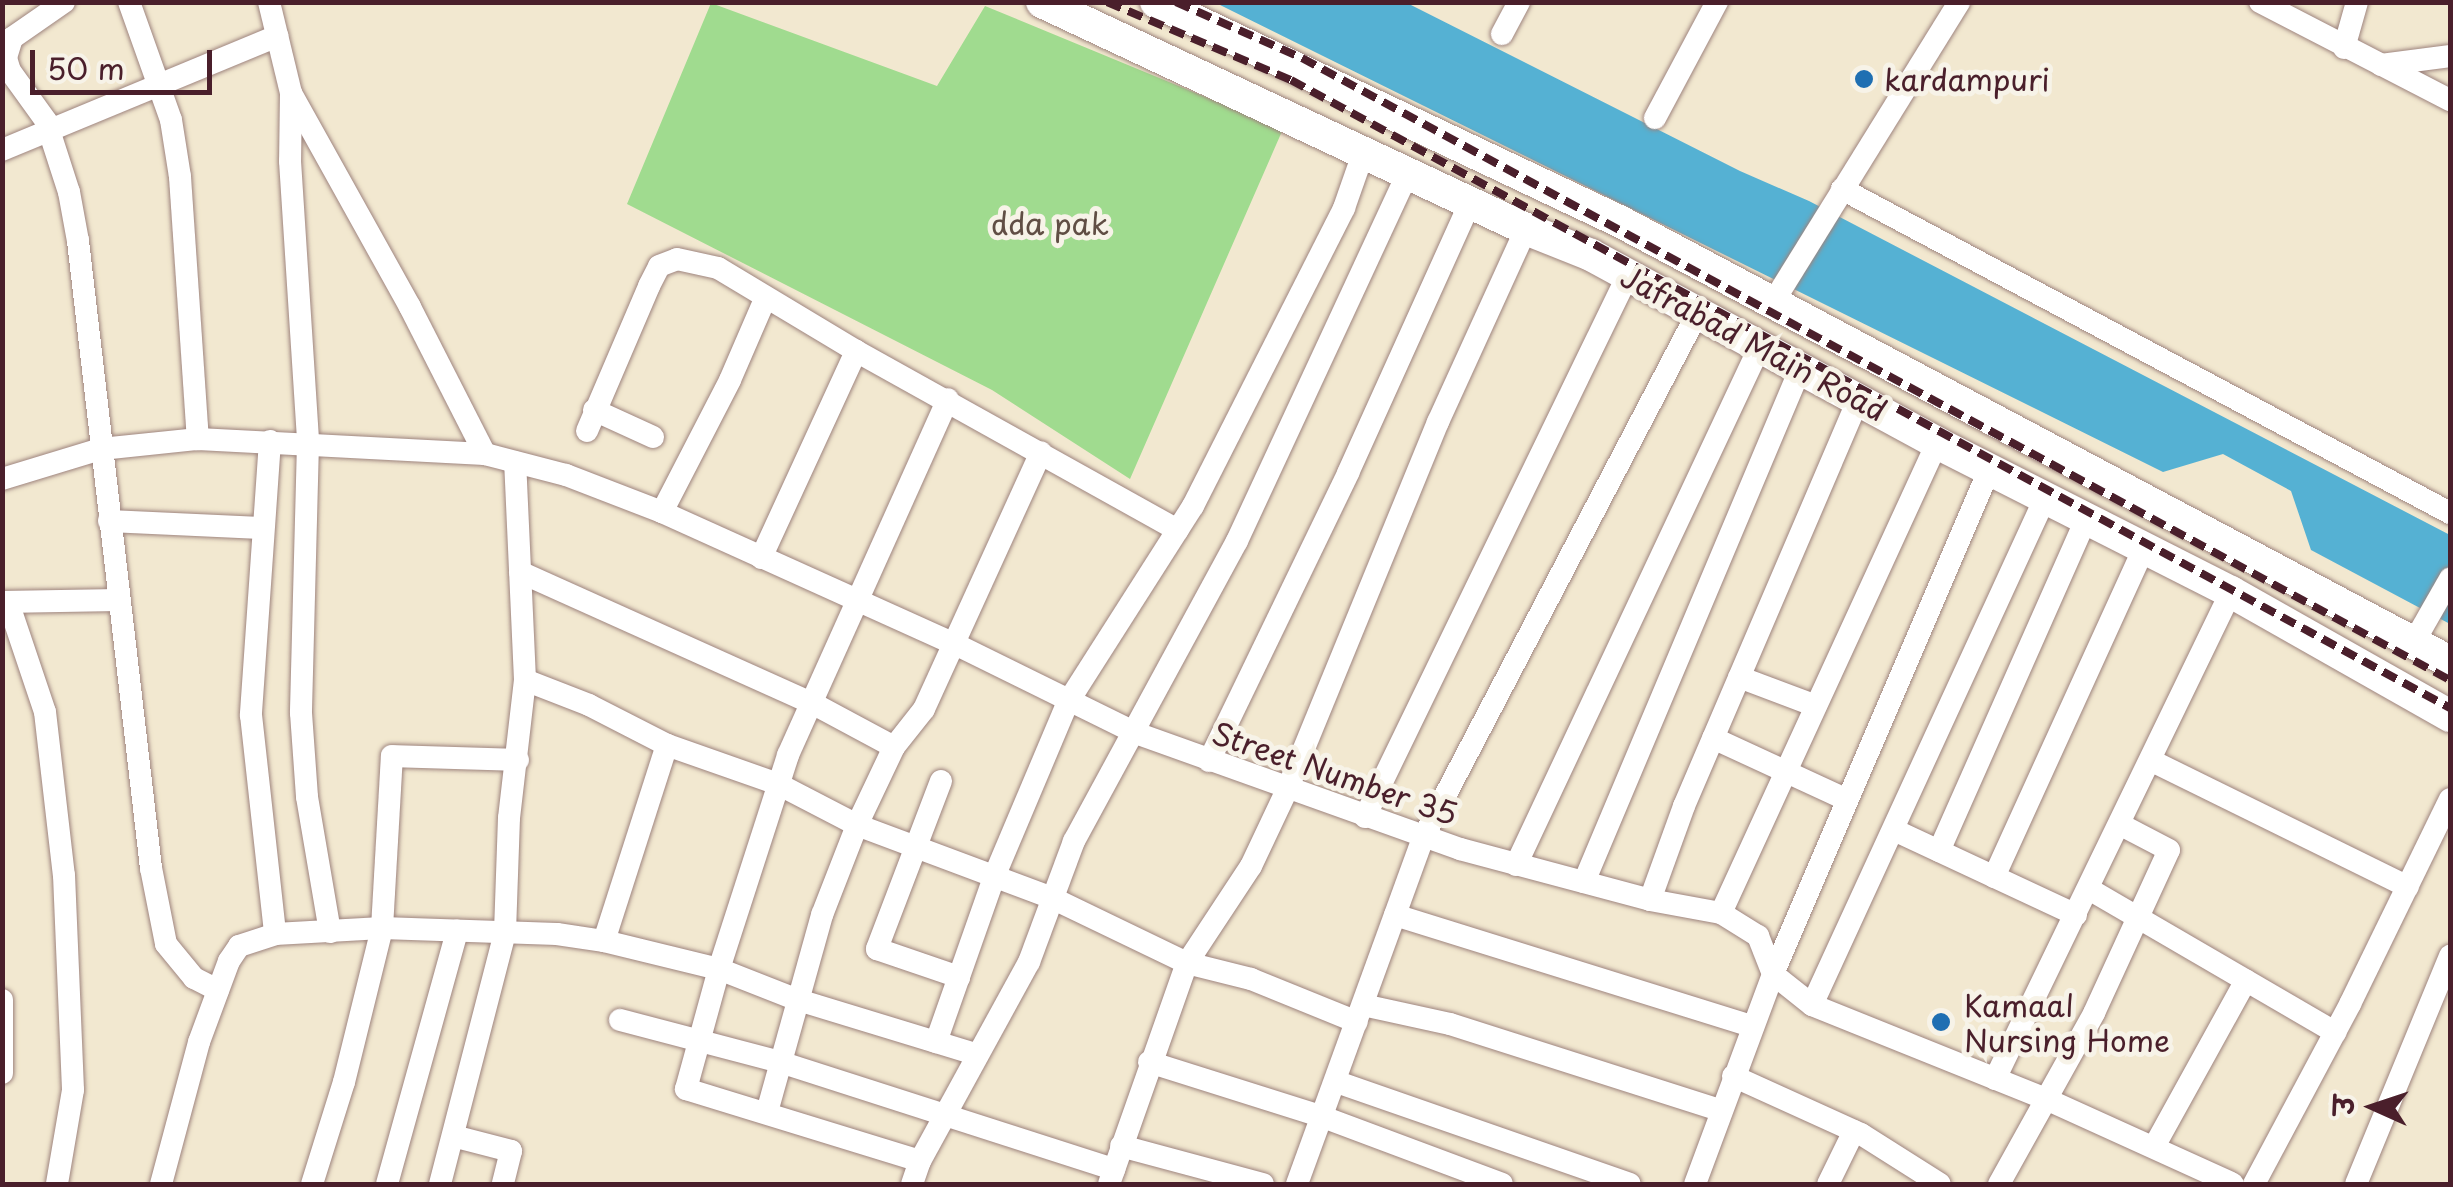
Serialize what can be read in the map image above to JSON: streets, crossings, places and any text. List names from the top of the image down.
{
  "streets": {
    "main road": ["Jafrabad Main Road"],
    "street": ["Street Number 35"]
  },
  "parks": ["dda pak"],
  "places": ["kardampuri", "Kamaal Nursing Home"],
  "scale_bar": "50 m",
  "north": "left"
}
